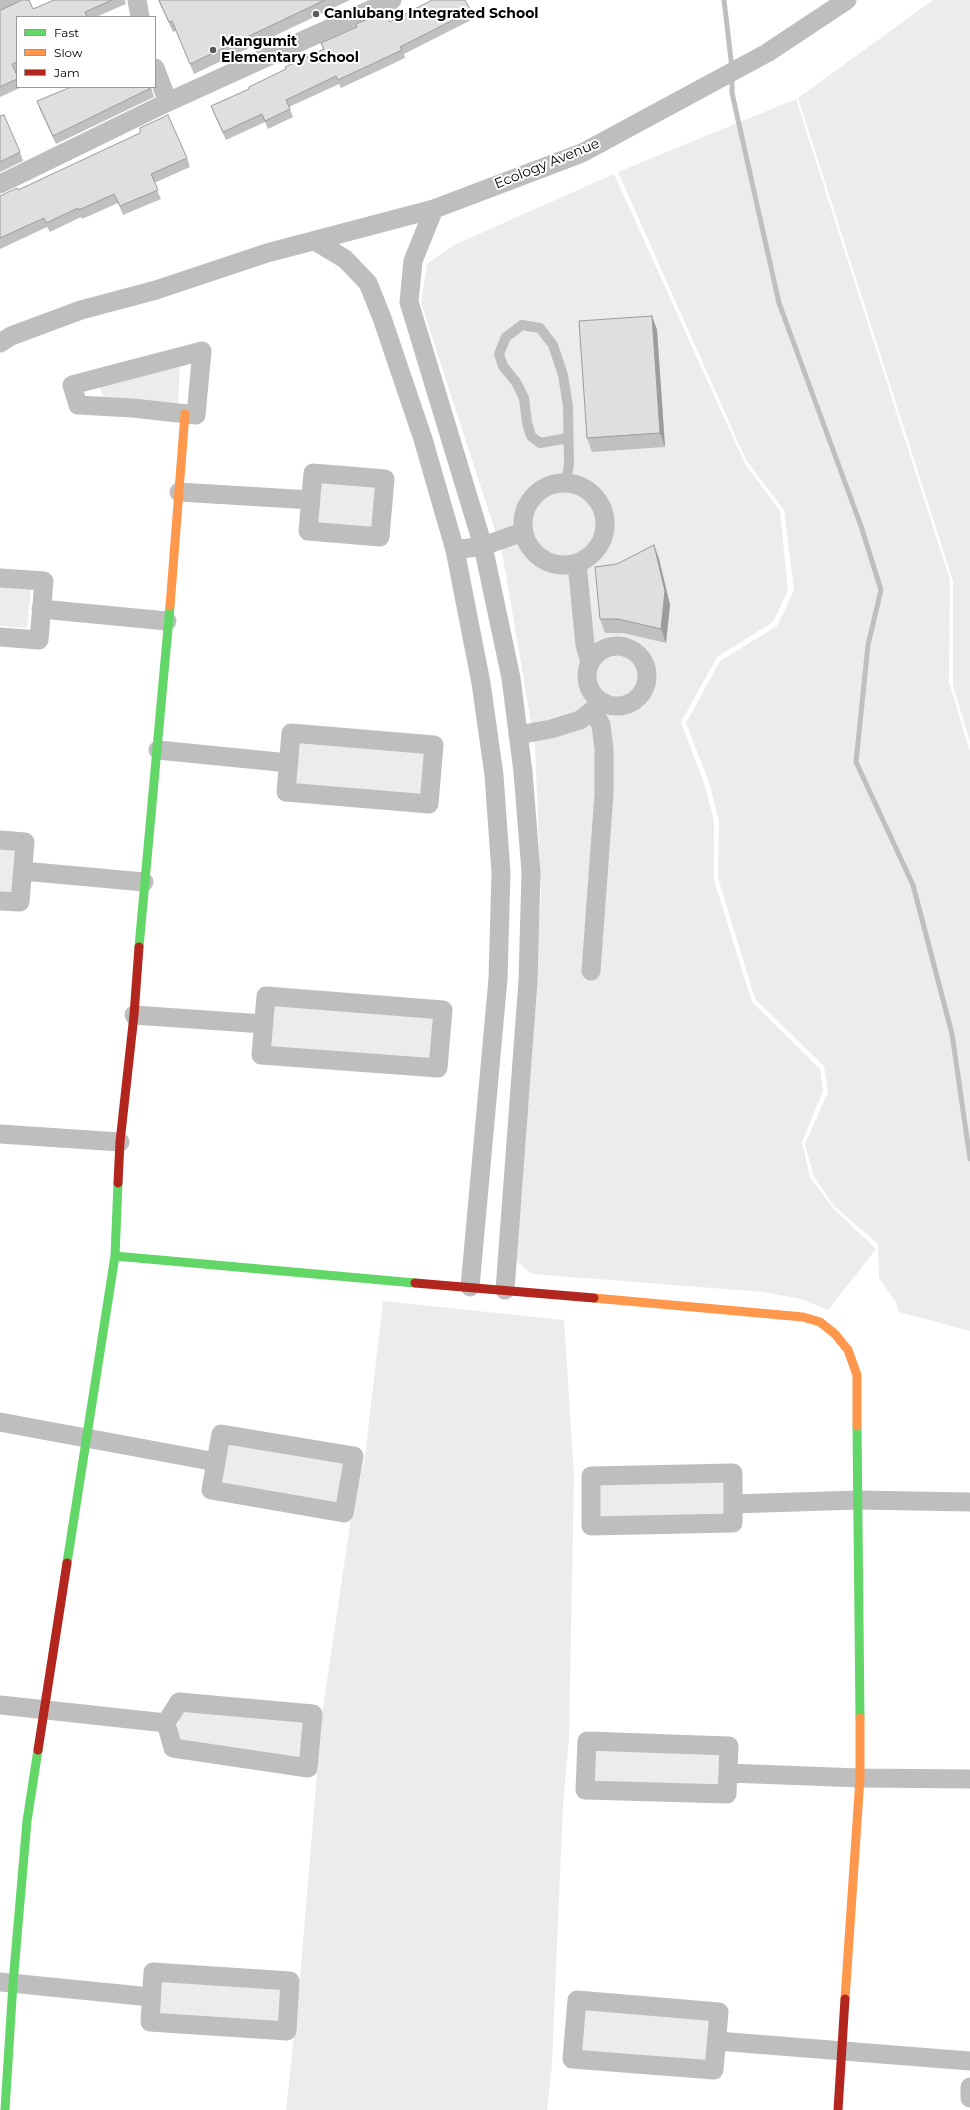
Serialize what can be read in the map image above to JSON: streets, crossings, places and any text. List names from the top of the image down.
{
  "streets": {
    "street": ["Ecology Avenue"]
  },
  "places": ["Canlubang Integrated School", "Mangumit Elementary School"],
  "legend": ["Fast", "Slow", "Jam"]
}
